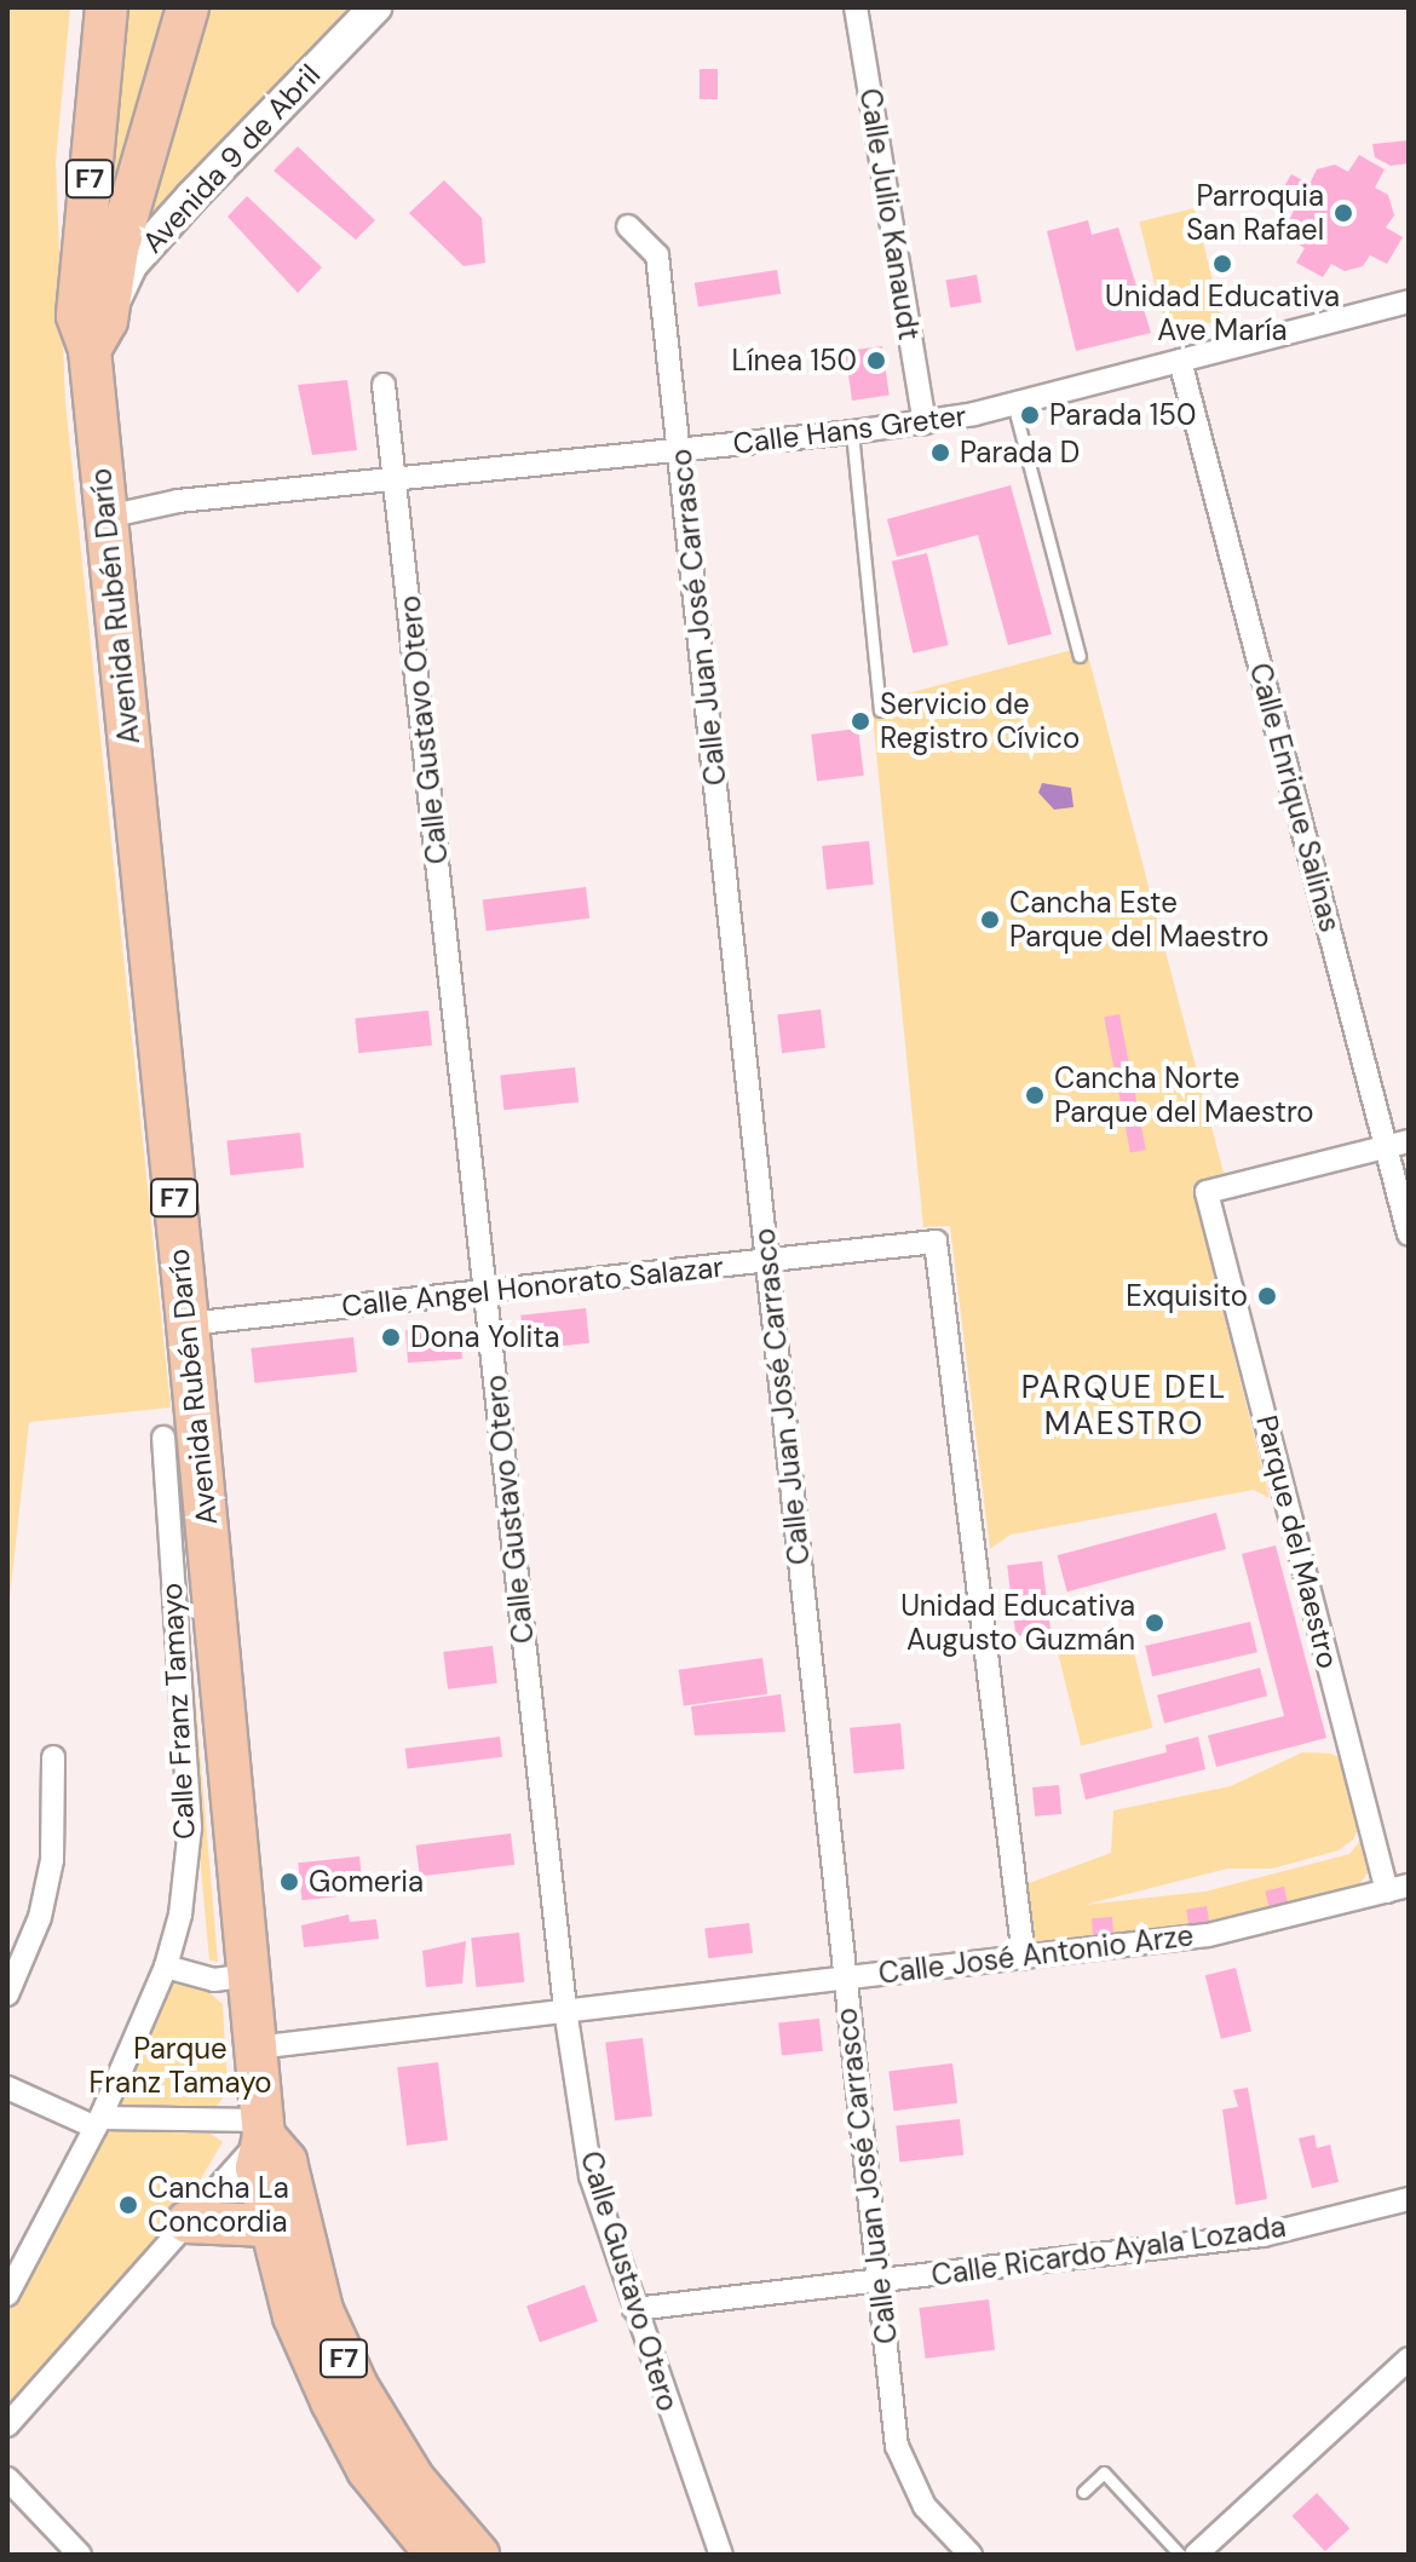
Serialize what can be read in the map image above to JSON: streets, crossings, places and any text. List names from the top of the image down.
{
  "streets": {
    "highway": ["F7", "Avenida Rubén Darío"],
    "main road": ["Avenida 9 de Abril"],
    "street": [
      "Calle Julio Kanaudt",
      "Calle Hans Greter",
      "Calle Juan José Carrasco",
      "Calle Gustavo Otero",
      "Calle Enrique Salinas",
      "Calle Angel Honorato Salazar",
      "Parque del Maestro",
      "Calle Franz Tamayo",
      "Calle José Antonio Arze",
      "Calle Ricardo Ayala Lozada"
    ]
  },
  "crossings": [
    ["Avenida 9 de Abril", "Avenida Rubén Darío"],
    ["Calle Julio Kanaudt", "Calle Hans Greter"],
    ["Calle Hans Greter", "Avenida Rubén Darío"],
    ["Calle Hans Greter", "Calle Juan José Carrasco"],
    ["Calle Hans Greter", "Calle Gustavo Otero"],
    ["Calle Hans Greter", "Calle Enrique Salinas"],
    ["Avenida Rubén Darío", "Calle Angel Honorato Salazar"],
    ["Avenida Rubén Darío", "Calle José Antonio Arze"],
    ["Calle Juan José Carrasco", "Calle Angel Honorato Salazar"],
    ["Calle Juan José Carrasco", "Calle José Antonio Arze"],
    ["Calle Juan José Carrasco", "Calle Ricardo Ayala Lozada"],
    ["Calle Gustavo Otero", "Calle Angel Honorato Salazar"],
    ["Calle Gustavo Otero", "Calle José Antonio Arze"],
    ["Calle Gustavo Otero", "Calle Ricardo Ayala Lozada"],
    ["Calle Enrique Salinas", "Parque del Maestro"],
    ["Calle Angel Honorato Salazar", "Calle José Antonio Arze"],
    ["Parque del Maestro", "Calle José Antonio Arze"]
  ],
  "districts": ["PARQUE DEL MAESTRO"],
  "parks": ["Parque Franz Tamayo"],
  "places": [
    "Parroquia San Rafael",
    "Unidad Educativa Ave María",
    "Línea 150",
    "Parada 150",
    "Parada D",
    "Servicio de Registro Cívico",
    "Cancha Este Parque del Maestro",
    "Cancha Norte Parque del Maestro",
    "Exquisito",
    "Dona Yolita",
    "Unidad Educativa Augusto Guzmán",
    "Gomeria",
    "Cancha La Concordia"
  ]
}
